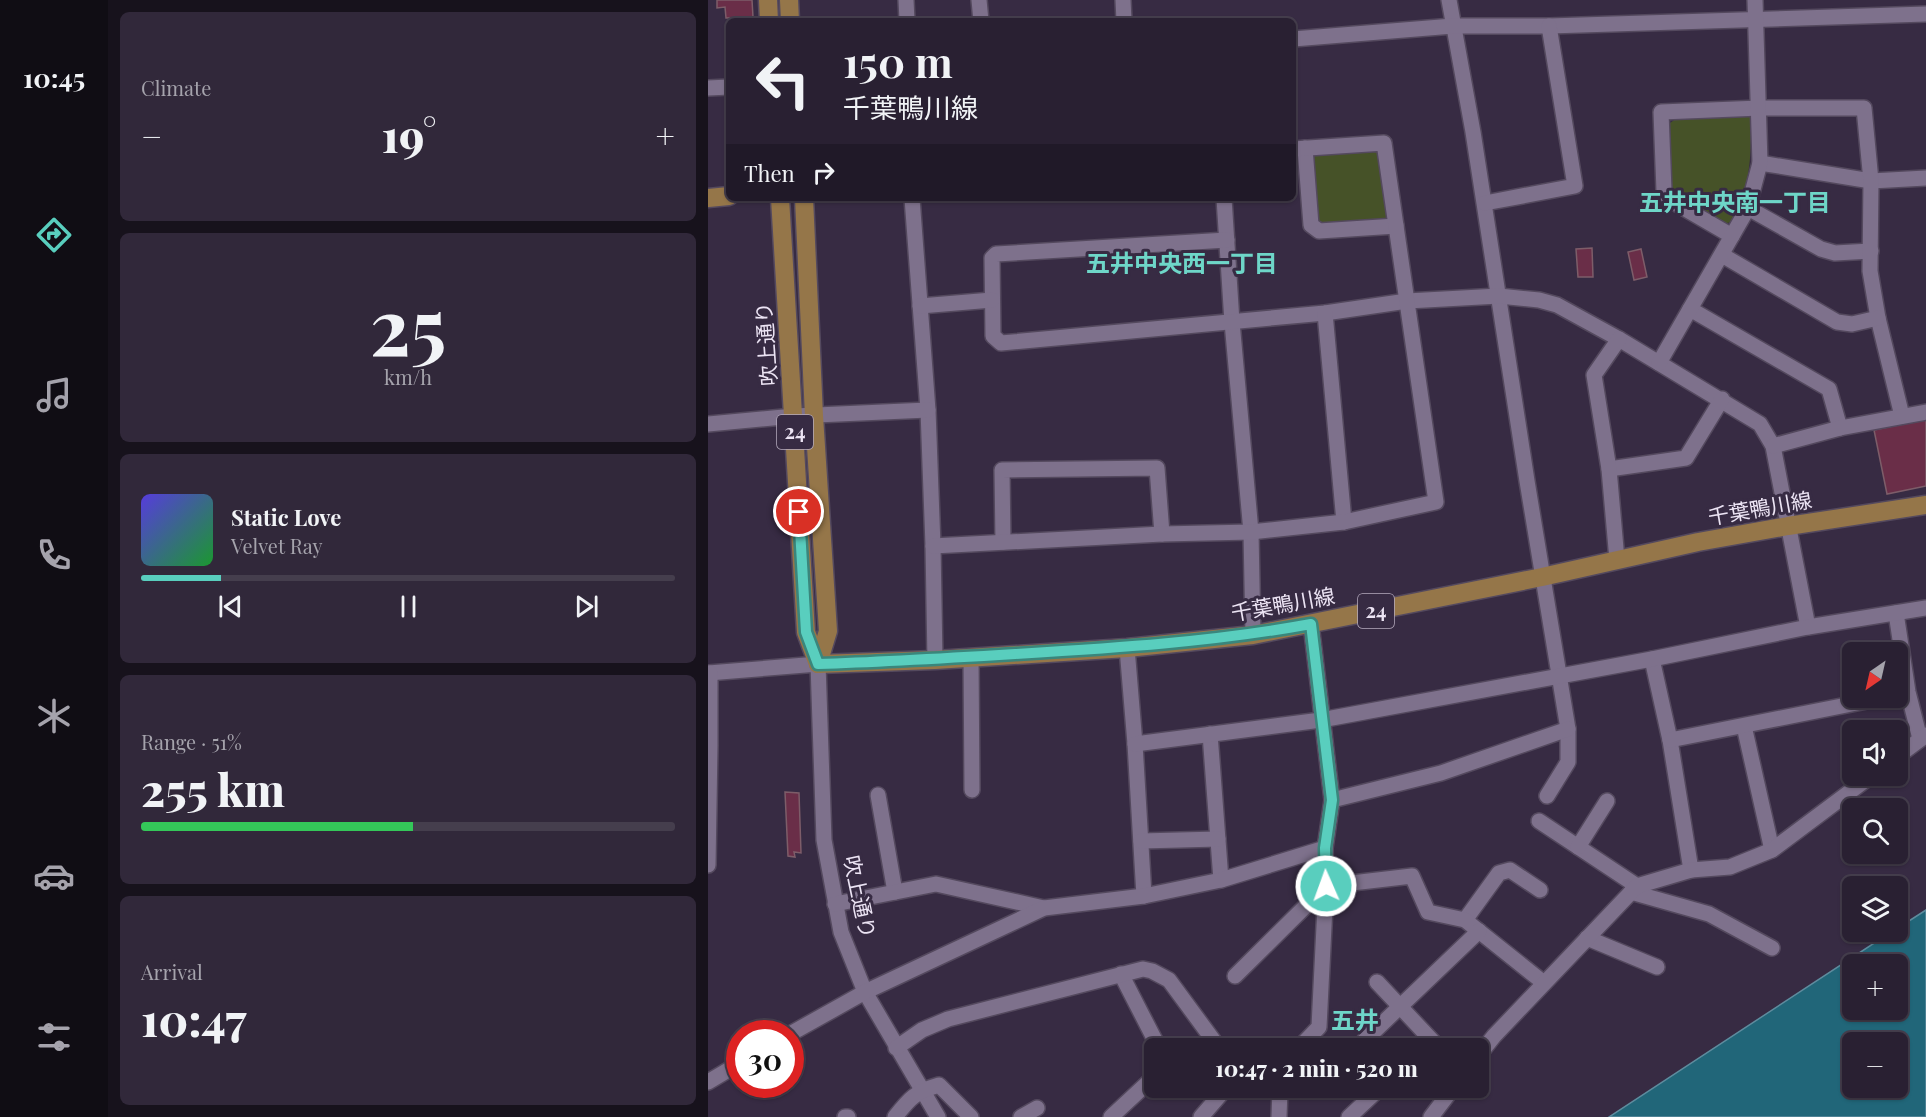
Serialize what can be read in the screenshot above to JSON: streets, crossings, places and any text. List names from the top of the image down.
{
  "streets": {
    "main road": ["吹上通り", "24", "千葉鴨川線"]
  },
  "crossings": [
    ["吹上通り", "千葉鴨川線"]
  ],
  "districts": ["五井中央南一丁目", "五井中央西一丁目", "五井"],
  "north": "bottom left",
  "page": {
    "tabs": "10:45",
    "tile": [
      "Climate",
      ["25", "km/h"],
      ["Range · 51%", "255 km"],
      ["Arrival", "10:47"]
    ],
    "turn": ["150 m", "千葉鴨川線"],
    "heat": ["−", "19°", "+"],
    "then": "Then",
    "song": ["Static Love", "Velvet Ray"],
    "map_buttons": ["+", "−"],
    "limit": "30",
    "trip": "10:47 · 2 min · 520 m"
  }
}
